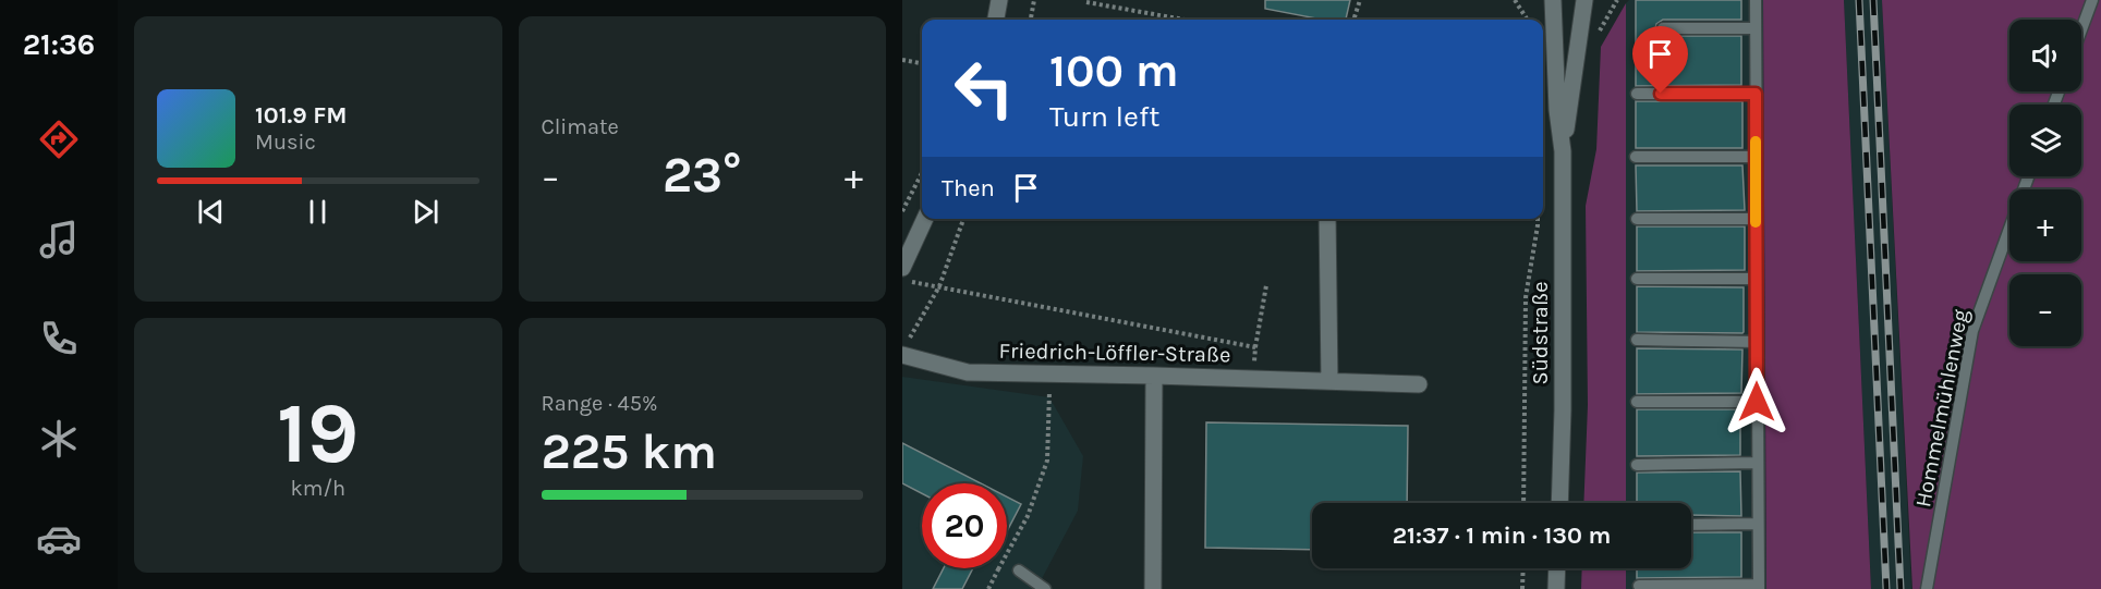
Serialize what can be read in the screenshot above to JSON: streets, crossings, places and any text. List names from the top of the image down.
{
  "streets": {
    "street": ["Südstraße", "Friedrich-Löffler-Straße"],
    "lane": ["Hommelmühlenweg"]
  },
  "page": {
    "tabs": "21:36",
    "tile": [
      "Climate",
      ["19", "km/h"],
      ["Range · 45%", "225 km"]
    ],
    "map_buttons": ["+", "−"],
    "turn": ["100 m", "Turn left"],
    "song": ["101.9 FM", "Music"],
    "heat": ["−", "23°", "+"],
    "then": "Then",
    "limit": "20",
    "trip": "21:37 · 1 min · 130 m"
  }
}
